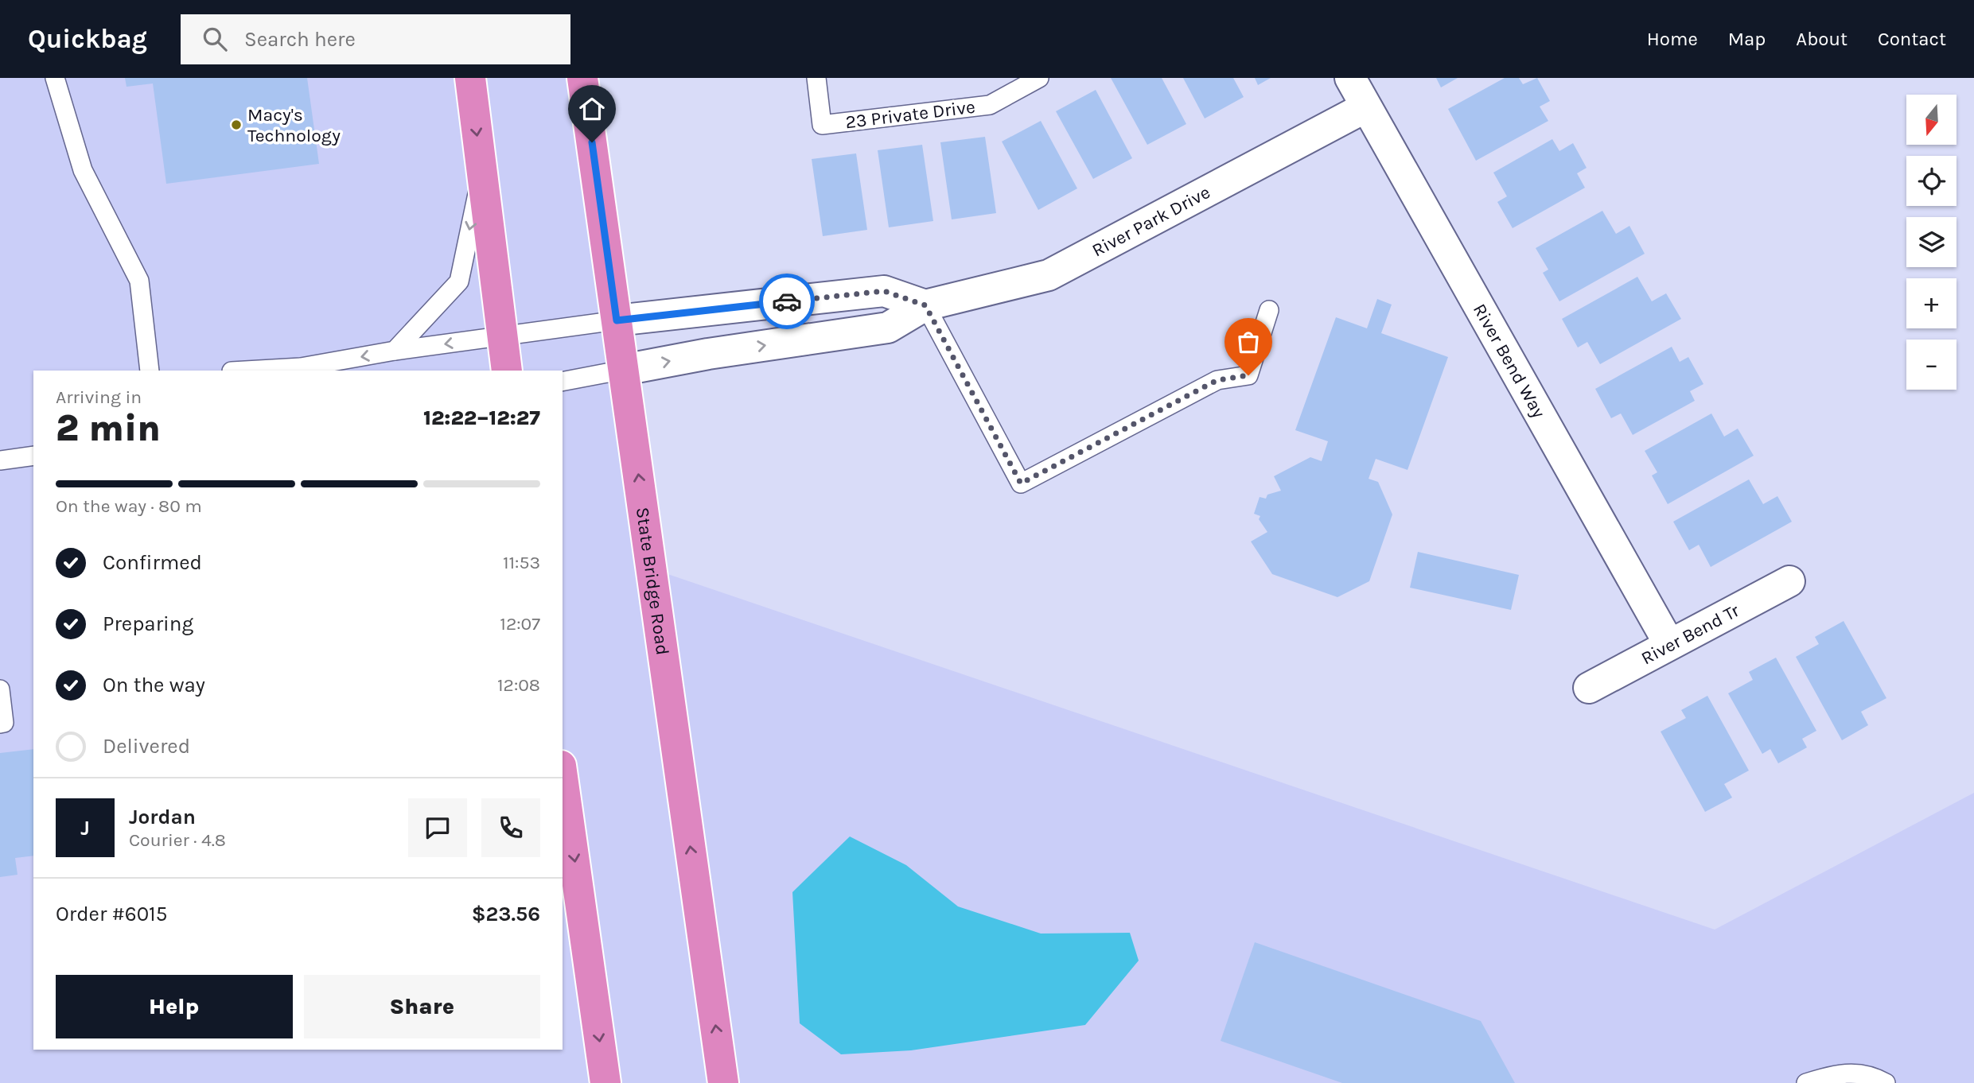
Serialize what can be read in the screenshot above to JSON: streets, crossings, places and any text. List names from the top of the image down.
{
  "streets": {
    "highway": ["State Bridge Road"],
    "street": ["River Park Drive", "River Bend Way", "River Bend Tr"],
    "lane": ["23 Private Drive"]
  },
  "crossings": [
    ["River Park Drive", "River Bend Way"],
    ["River Park Drive", "State Bridge Road"],
    ["River Bend Way", "River Bend Tr"]
  ],
  "places": ["Macy's Technology"],
  "north": "bottom",
  "page": {
    "header": "Quickbag",
    "search": "Search here",
    "nav": [
      "Home",
      "Map",
      "About",
      "Contact"
    ],
    "map_buttons": ["+", "−"],
    "heading": ["2 min", "Arriving in", "12:22–12:27"],
    "panel": [
      "Jordan",
      "Courier · 4.8",
      "Order #6015",
      "$23.56"
    ],
    "bar": "On the way · 80 m",
    "list": [
      ["Confirmed", "11:53"],
      ["Preparing", "12:07"],
      ["On the way", "12:08"],
      "Delivered"
    ],
    "round": "J",
    "buttons": ["Help", "Share"]
  }
}
